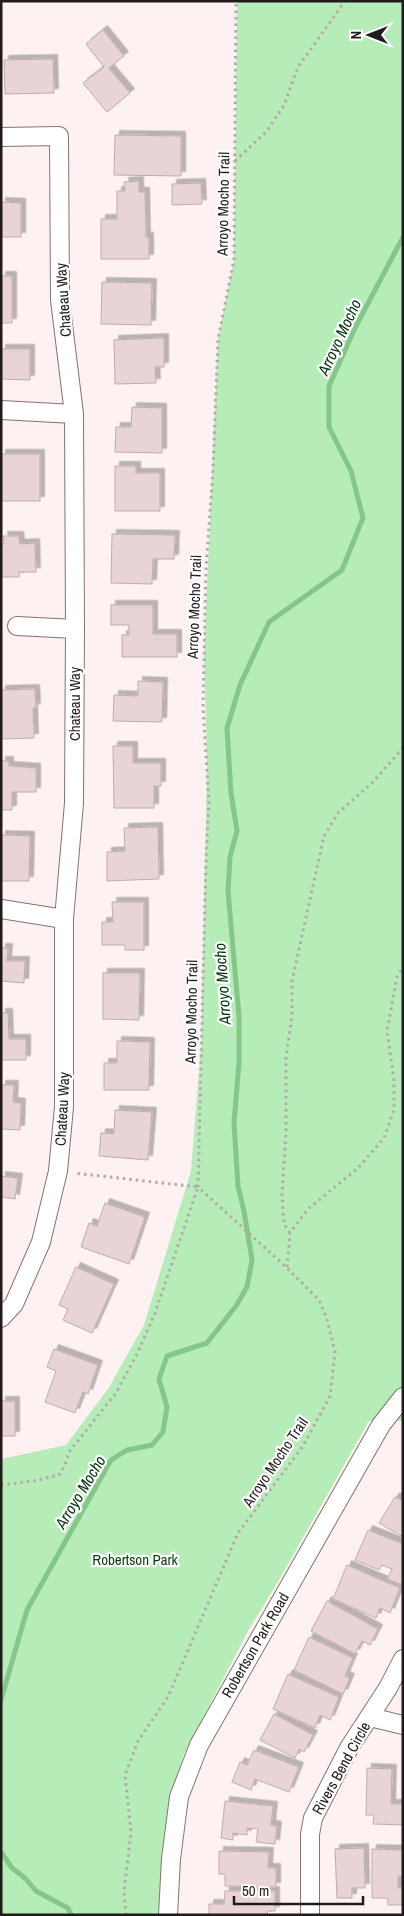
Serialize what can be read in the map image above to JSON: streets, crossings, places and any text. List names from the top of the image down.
{
  "streets": {
    "street": ["Chateau Way", "Robertson Park Road", "Rivers Bend Circle"],
    "path": ["Arroyo Mocho Trail"]
  },
  "water": ["Arroyo Mocho"],
  "parks": ["Robertson Park"],
  "scale_bar": "50 m",
  "north": "left"
}
